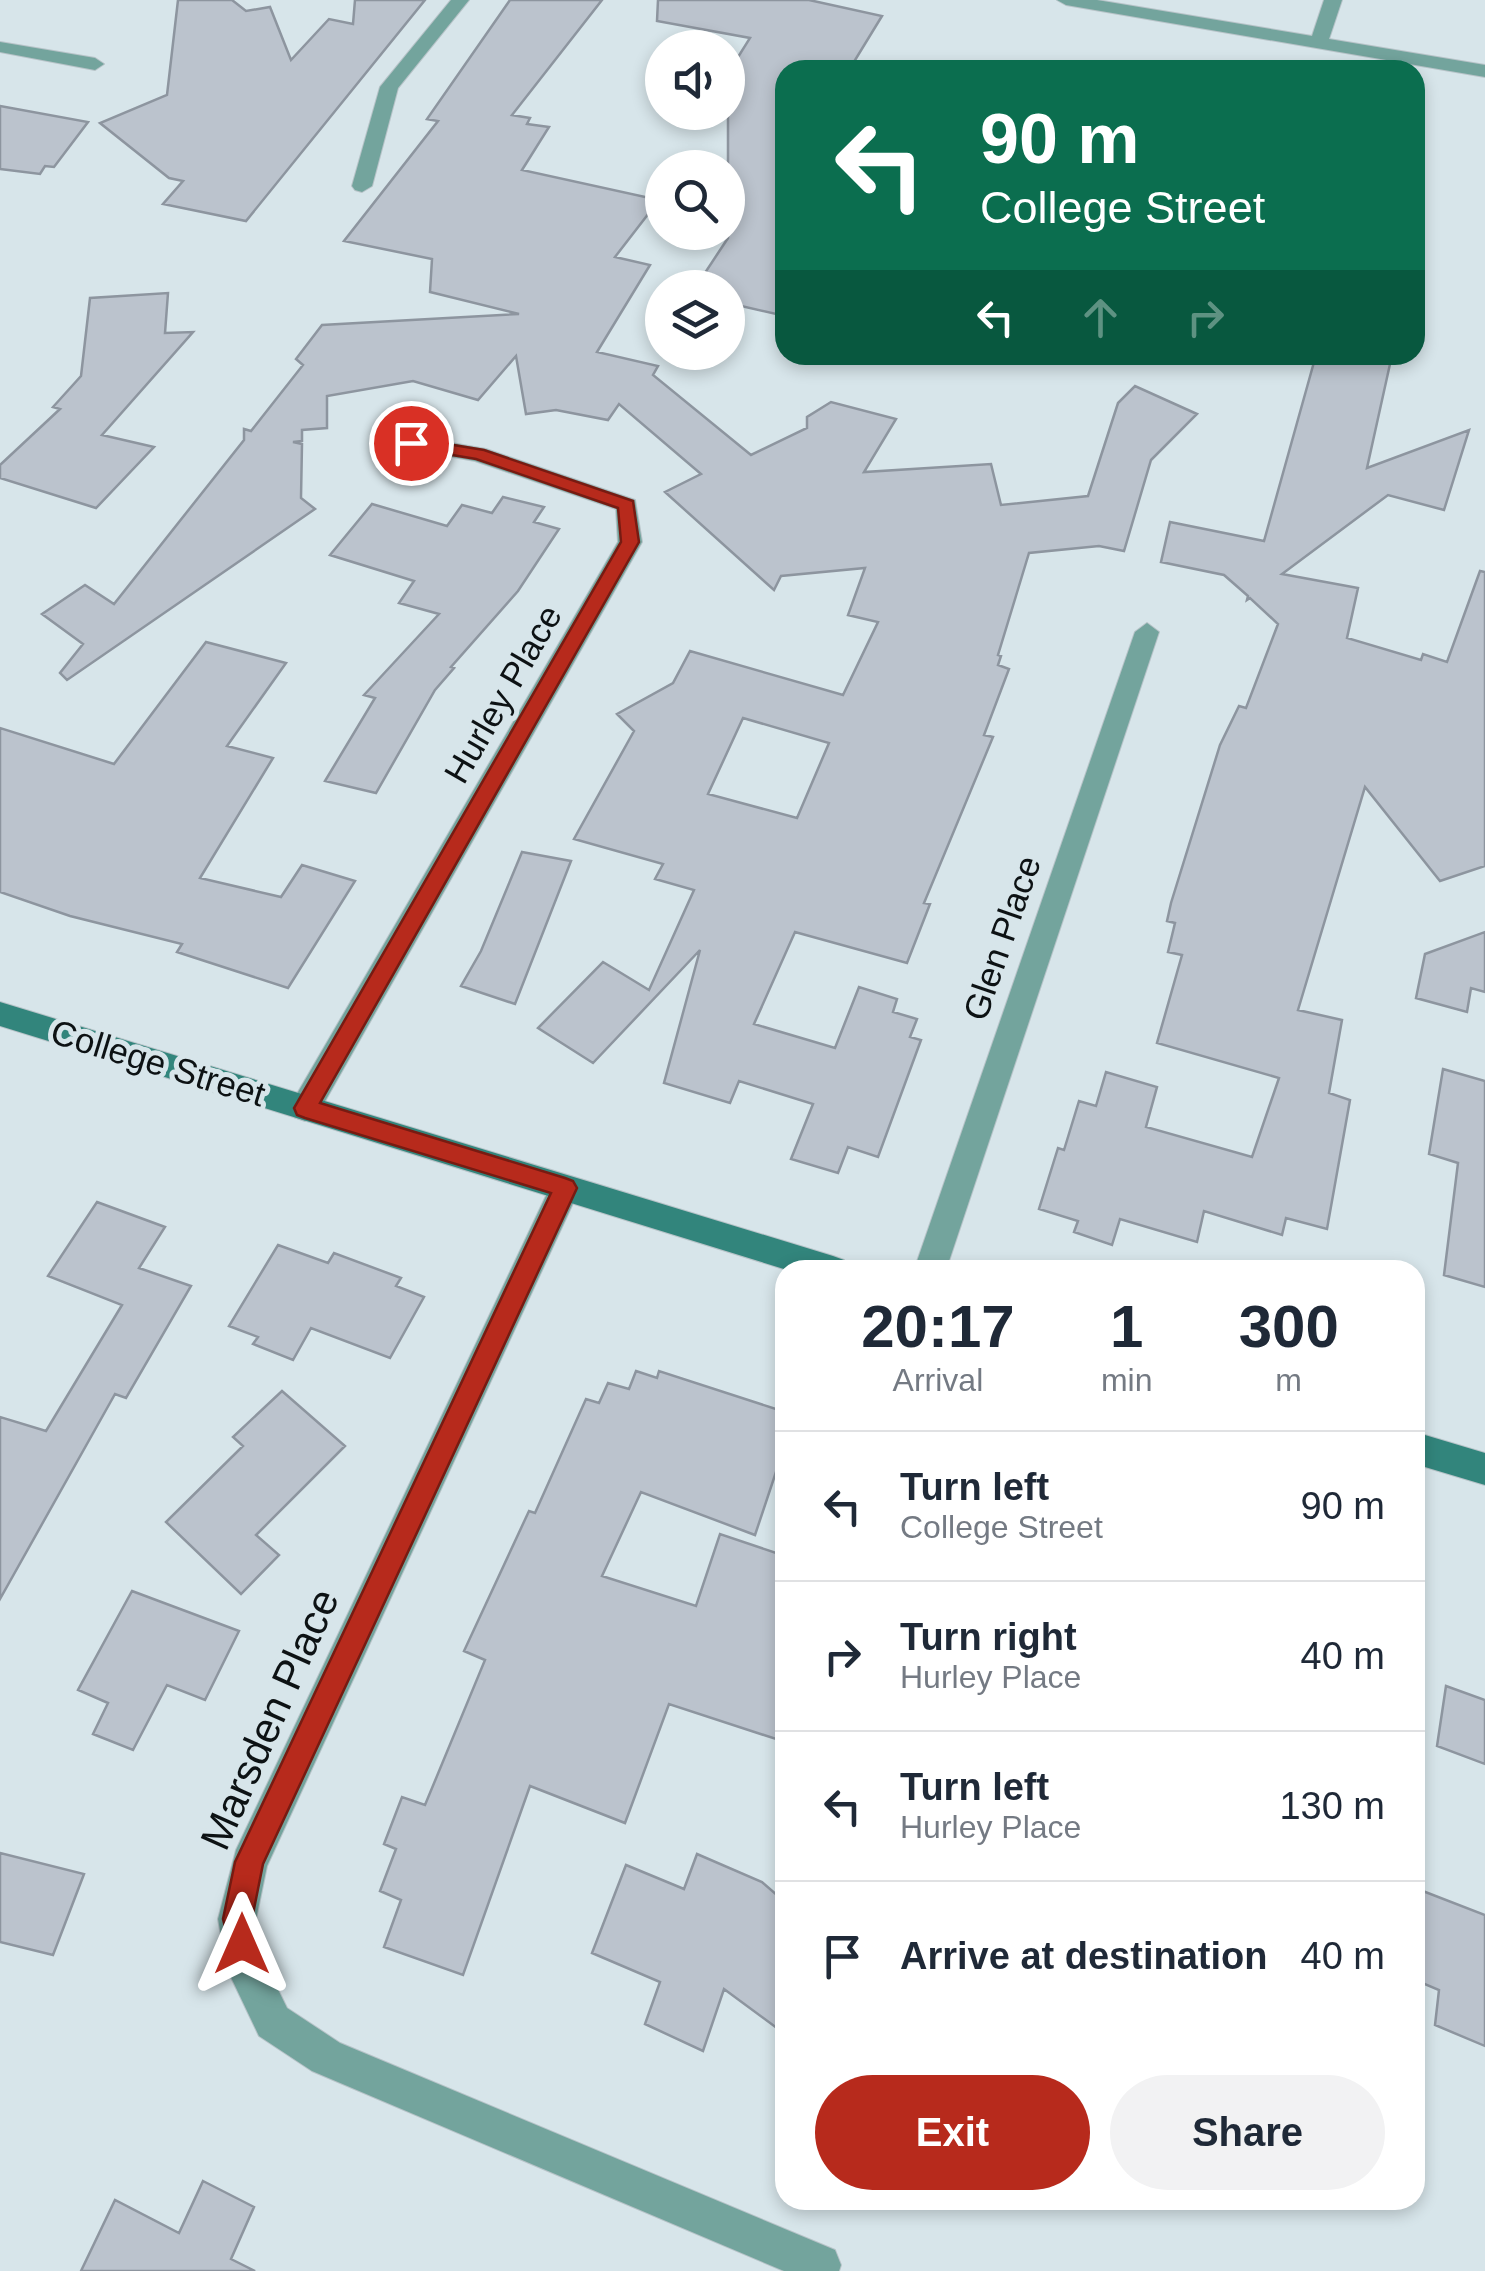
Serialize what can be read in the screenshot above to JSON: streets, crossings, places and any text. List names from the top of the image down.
{
  "streets": {
    "main road": ["College Street"],
    "street": ["Hurley Place", "Glen Place", "Marsden Place"]
  },
  "crossings": [
    ["Hurley Place", "College Street"],
    ["College Street", "Marsden Place"]
  ],
  "page": {
    "turn": ["90 m", "College Street"],
    "eta": [
      "20:17",
      "Arrival",
      "1",
      "min",
      "300",
      "m"
    ],
    "list": [
      {
        "name": "Turn left",
        "note": "College Street",
        "value": "90 m"
      },
      {
        "name": "Turn right",
        "note": "Hurley Place",
        "value": "40 m"
      },
      {
        "name": "Turn left",
        "note": "Hurley Place",
        "value": "130 m"
      },
      {
        "name": "Arrive at destination",
        "value": "40 m"
      }
    ],
    "buttons": ["Exit", "Share"]
  }
}
